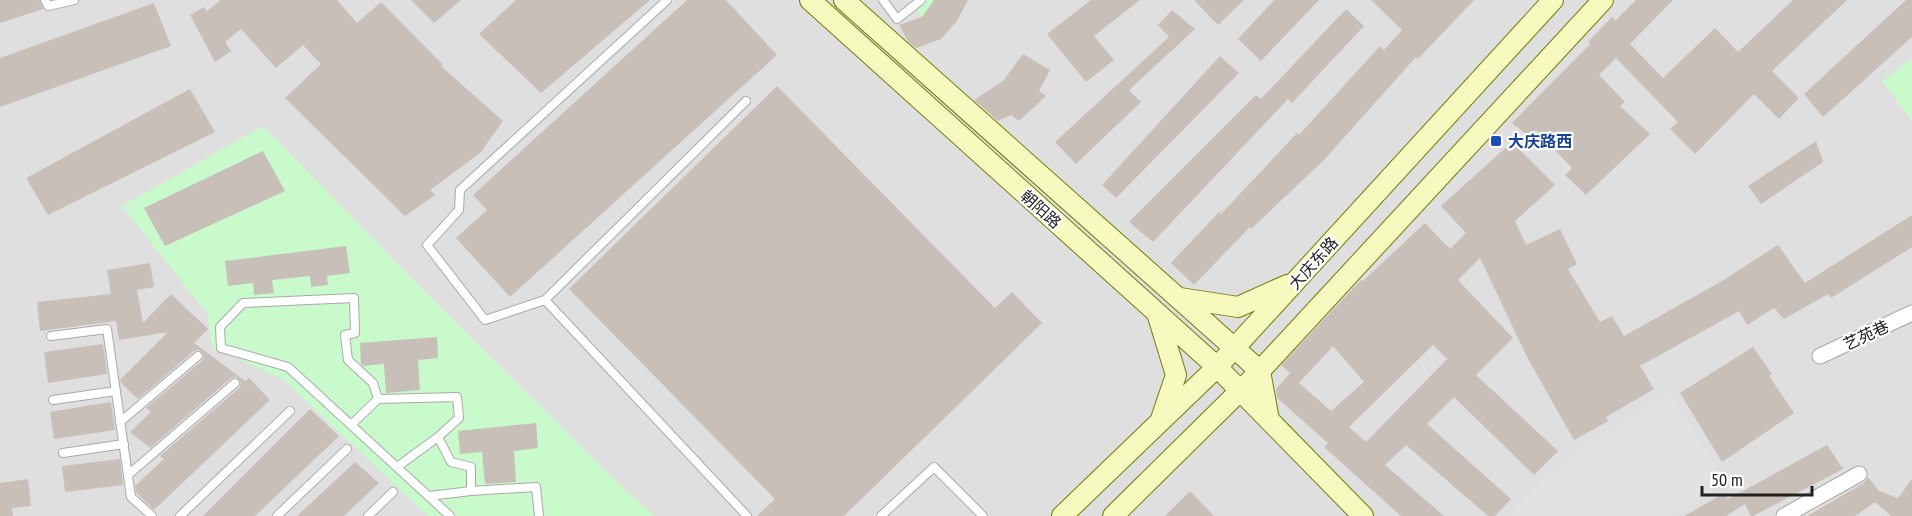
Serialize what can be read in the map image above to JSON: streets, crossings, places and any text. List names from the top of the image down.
{
  "streets": {
    "main road": ["朝阳路", "大庆东路"],
    "street": ["艺苑巷"]
  },
  "crossings": [
    ["朝阳路", "大庆东路"]
  ],
  "places": {
    "transit": ["大庆路西"]
  },
  "scale_bar": "50 m"
}
